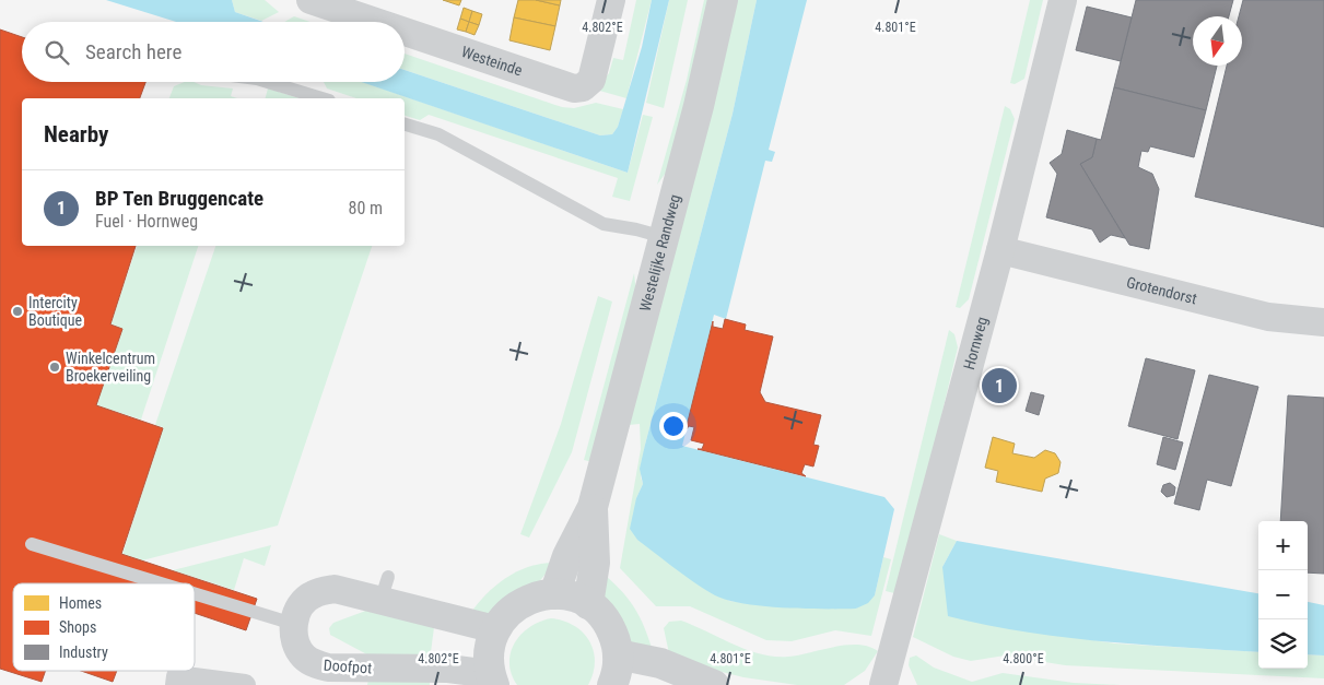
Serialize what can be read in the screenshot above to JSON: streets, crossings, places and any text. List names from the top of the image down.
{
  "streets": {
    "street": [
      "Westeinde",
      "Westelijke Randweg",
      "Grotendorst",
      "Hornweg",
      "Doofpot"
    ]
  },
  "crossings": [
    ["Grotendorst", "Hornweg"]
  ],
  "places": ["Intercity Boutique", "Winkelcentrum Broekerveiling"],
  "legend": ["Homes", "Shops", "Industry"],
  "north": "bottom",
  "page": {
    "search": "Search here",
    "heading": "Nearby",
    "list": [
      {
        "mark": "1",
        "name": "BP Ten Bruggencate",
        "note": "Fuel · Hornweg",
        "value": "80 m"
      }
    ],
    "pins": "1",
    "map_buttons": ["+", "−"]
  },
  "coordinates": ["4.802°E", "4.801°E", "4.800°E"]
}
